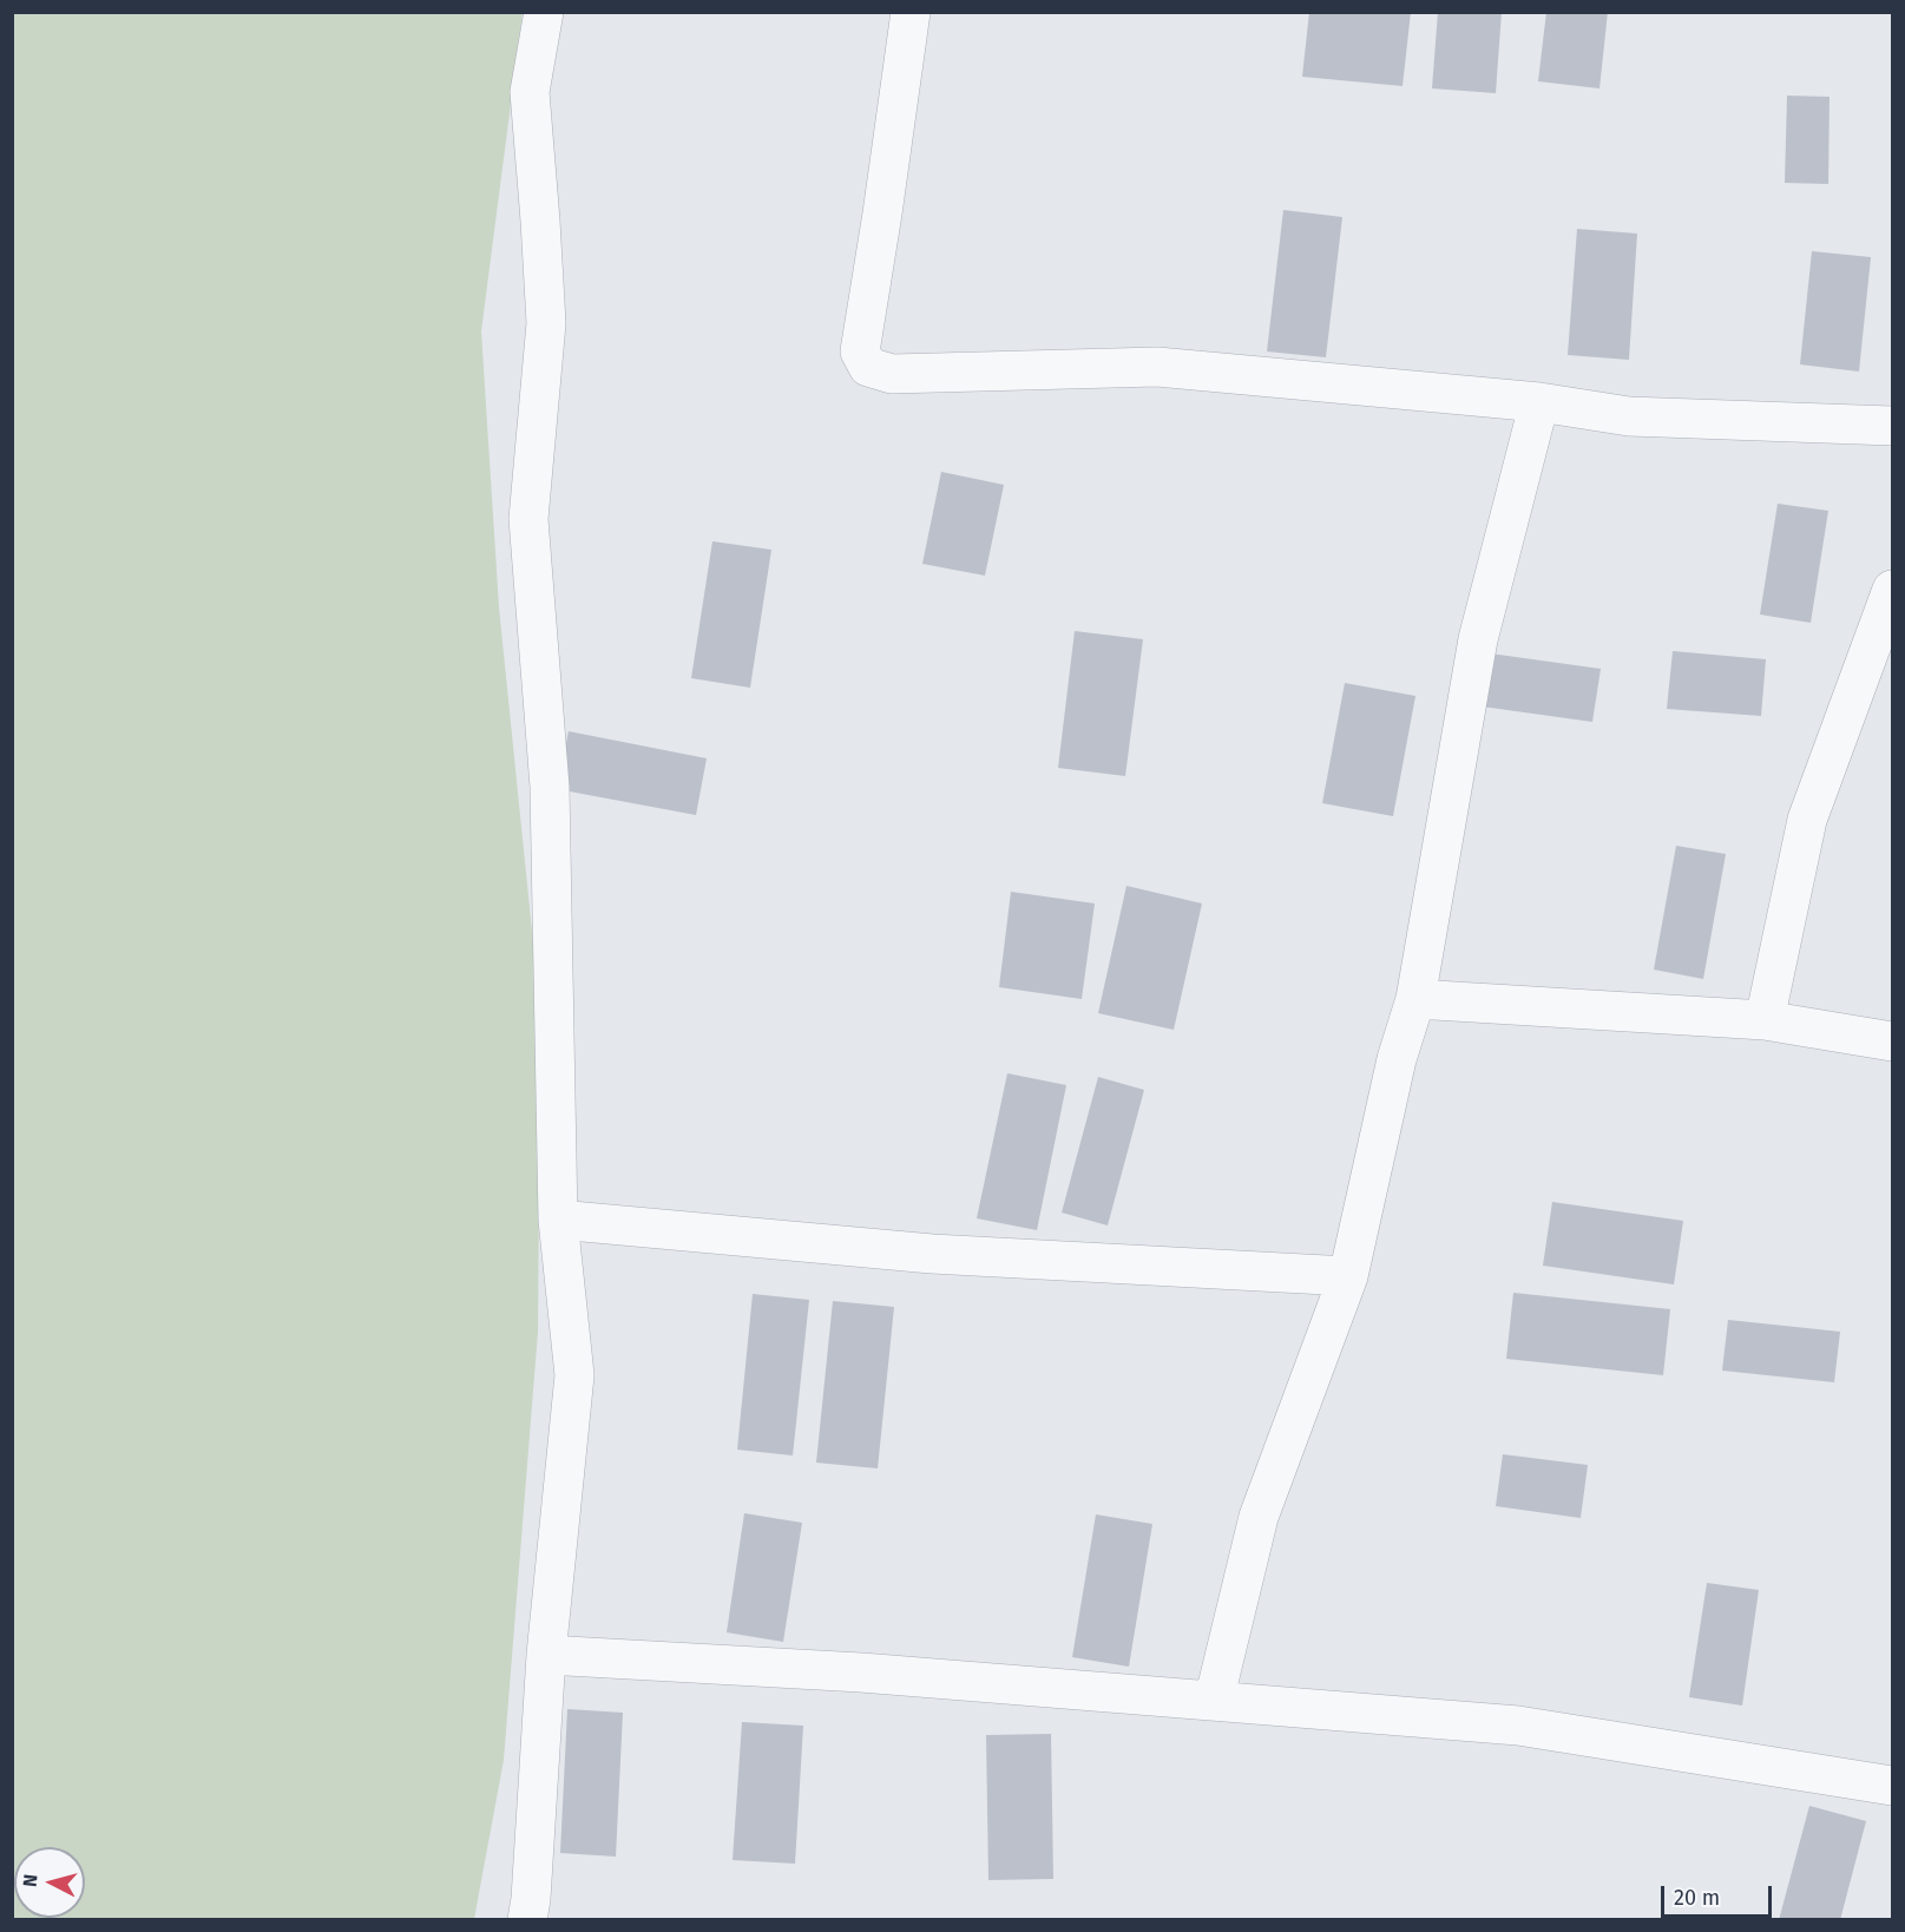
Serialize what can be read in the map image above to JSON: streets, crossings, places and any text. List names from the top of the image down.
{
  "scale_bar": "20 m",
  "north": "left"
}
